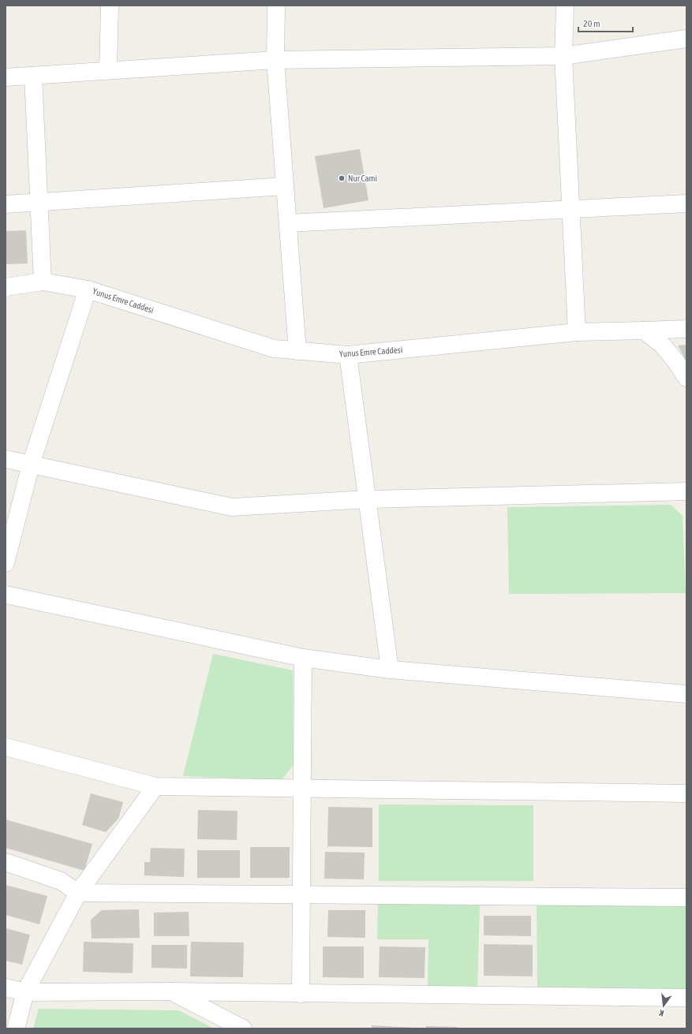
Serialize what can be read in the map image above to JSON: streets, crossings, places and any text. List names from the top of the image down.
{
  "streets": {
    "street": ["Yunus Emre Caddesi"]
  },
  "places": ["Nur Cami"],
  "scale_bar": "20 m",
  "north": "bottom"
}
